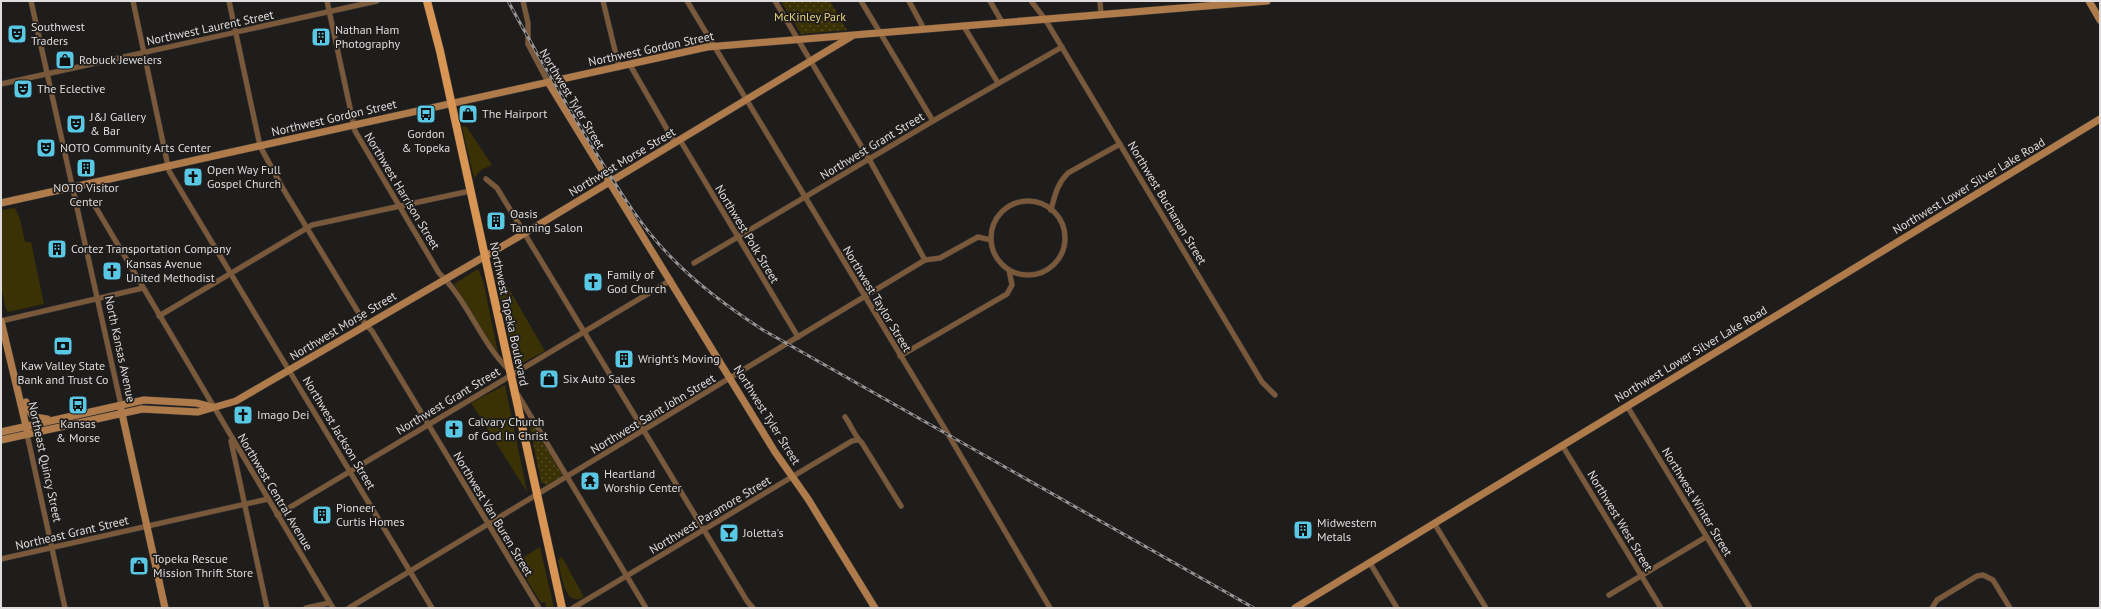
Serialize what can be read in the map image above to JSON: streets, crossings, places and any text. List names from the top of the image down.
{
  "streets": {
    "main road": [
      "Northwest Gordon Street",
      "Northwest Tyler Street",
      "Northwest Morse Street",
      "Northwest Lower Silver Lake Road",
      "Northwest Topeka Boulevard",
      "North Kansas Avenue",
      "Northeast Quincy Street"
    ],
    "street": [
      "Northwest Laurent Street",
      "Northwest Grant Street",
      "Northwest Harrison Street",
      "Northwest Buchanan Street",
      "Northwest Polk Street",
      "Northwest Taylor Street",
      "Northwest Saint John Street",
      "Northwest Jackson Street",
      "Northwest Central Avenue",
      "Northwest Winter Street",
      "Northwest Van Buren Street",
      "Northwest Paramore Street",
      "Northwest West Street",
      "Northeast Grant Street"
    ]
  },
  "crossings": [
    ["Northwest Laurent Street", "Northwest Harrison Street"],
    ["Northwest Laurent Street", "North Kansas Avenue"],
    ["Northwest Laurent Street", "Northwest Jackson Street"],
    ["Northwest Laurent Street", "Northwest Van Buren Street"],
    ["Northwest Gordon Street", "Northwest Tyler Street"],
    ["Northwest Gordon Street", "Northwest Morse Street"],
    ["Northwest Gordon Street", "Northwest Harrison Street"],
    ["Northwest Gordon Street", "Northwest Buchanan Street"],
    ["Northwest Gordon Street", "Northwest Polk Street"],
    ["Northwest Gordon Street", "Northwest Taylor Street"],
    ["Northwest Gordon Street", "Northwest Topeka Boulevard"],
    ["Northwest Gordon Street", "North Kansas Avenue"],
    ["Northwest Gordon Street", "Northwest Jackson Street"],
    ["Northwest Gordon Street", "Northwest Van Buren Street"],
    ["Northwest Tyler Street", "Northwest Grant Street"],
    ["Northwest Tyler Street", "Northwest Morse Street"],
    ["Northwest Tyler Street", "Northwest Saint John Street"],
    ["Northwest Tyler Street", "Northwest Paramore Street"],
    ["Northwest Grant Street", "Northwest Harrison Street"],
    ["Northwest Grant Street", "Northwest Buchanan Street"],
    ["Northwest Grant Street", "Northwest Polk Street"],
    ["Northwest Grant Street", "Northwest Taylor Street"],
    ["Northwest Grant Street", "Northwest Topeka Boulevard"],
    ["Northwest Grant Street", "Northwest Jackson Street"],
    ["Northwest Grant Street", "Northwest Central Avenue"],
    ["Northwest Grant Street", "Northwest Van Buren Street"],
    ["Northwest Morse Street", "Northwest Harrison Street"],
    ["Northwest Morse Street", "Northwest Polk Street"],
    ["Northwest Morse Street", "Northwest Taylor Street"],
    ["Northwest Morse Street", "Northwest Topeka Boulevard"],
    ["Northwest Morse Street", "North Kansas Avenue"],
    ["Northwest Morse Street", "Northwest Jackson Street"],
    ["Northwest Morse Street", "Northeast Quincy Street"],
    ["Northwest Morse Street", "Northwest Central Avenue"],
    ["Northwest Morse Street", "Northwest Van Buren Street"],
    ["Northwest Lower Silver Lake Road", "Northwest Winter Street"],
    ["Northwest Lower Silver Lake Road", "Northwest West Street"],
    ["Northwest Harrison Street", "Northwest Topeka Boulevard"],
    ["Northwest Polk Street", "Northwest Saint John Street"],
    ["Northwest Taylor Street", "Northwest Saint John Street"],
    ["Northwest Topeka Boulevard", "Northwest Saint John Street"],
    ["North Kansas Avenue", "Northeast Grant Street"],
    ["Northwest Saint John Street", "Northwest Jackson Street"],
    ["Northwest Saint John Street", "Northwest Van Buren Street"],
    ["Northeast Quincy Street", "Northeast Grant Street"]
  ],
  "parks": ["McKinley Park"],
  "places": {
    "theatre": [
      "Southwest Traders",
      "The Eclective",
      "J&J Gallery & Bar",
      "NOTO Community Arts Center"
    ],
    "building": [
      "Nathan Ham Photography",
      "NOTO Visitor Center",
      "Oasis Tanning Salon",
      "Cortez Transportation Company",
      "Wright's Moving",
      "Pioneer Curtis Homes",
      "Midwestern Metals"
    ],
    "shop": [
      "Robuck Jewelers",
      "The Hairport",
      "Six Auto Sales",
      "Topeka Rescue Mission Thrift Store"
    ],
    "bus stop": ["Gordon & Topeka", "Kansas & Morse"],
    "church": [
      "Open Way Full Gospel Church",
      "Kansas Avenue United Methodist",
      "Family of God Church",
      "Imago Dei",
      "Calvary Church of God In Christ"
    ],
    "bank": ["Kaw Valley State Bank and Trust Co"],
    "temple": ["Heartland Worship Center"],
    "bar": ["Joletta's"]
  }
}
